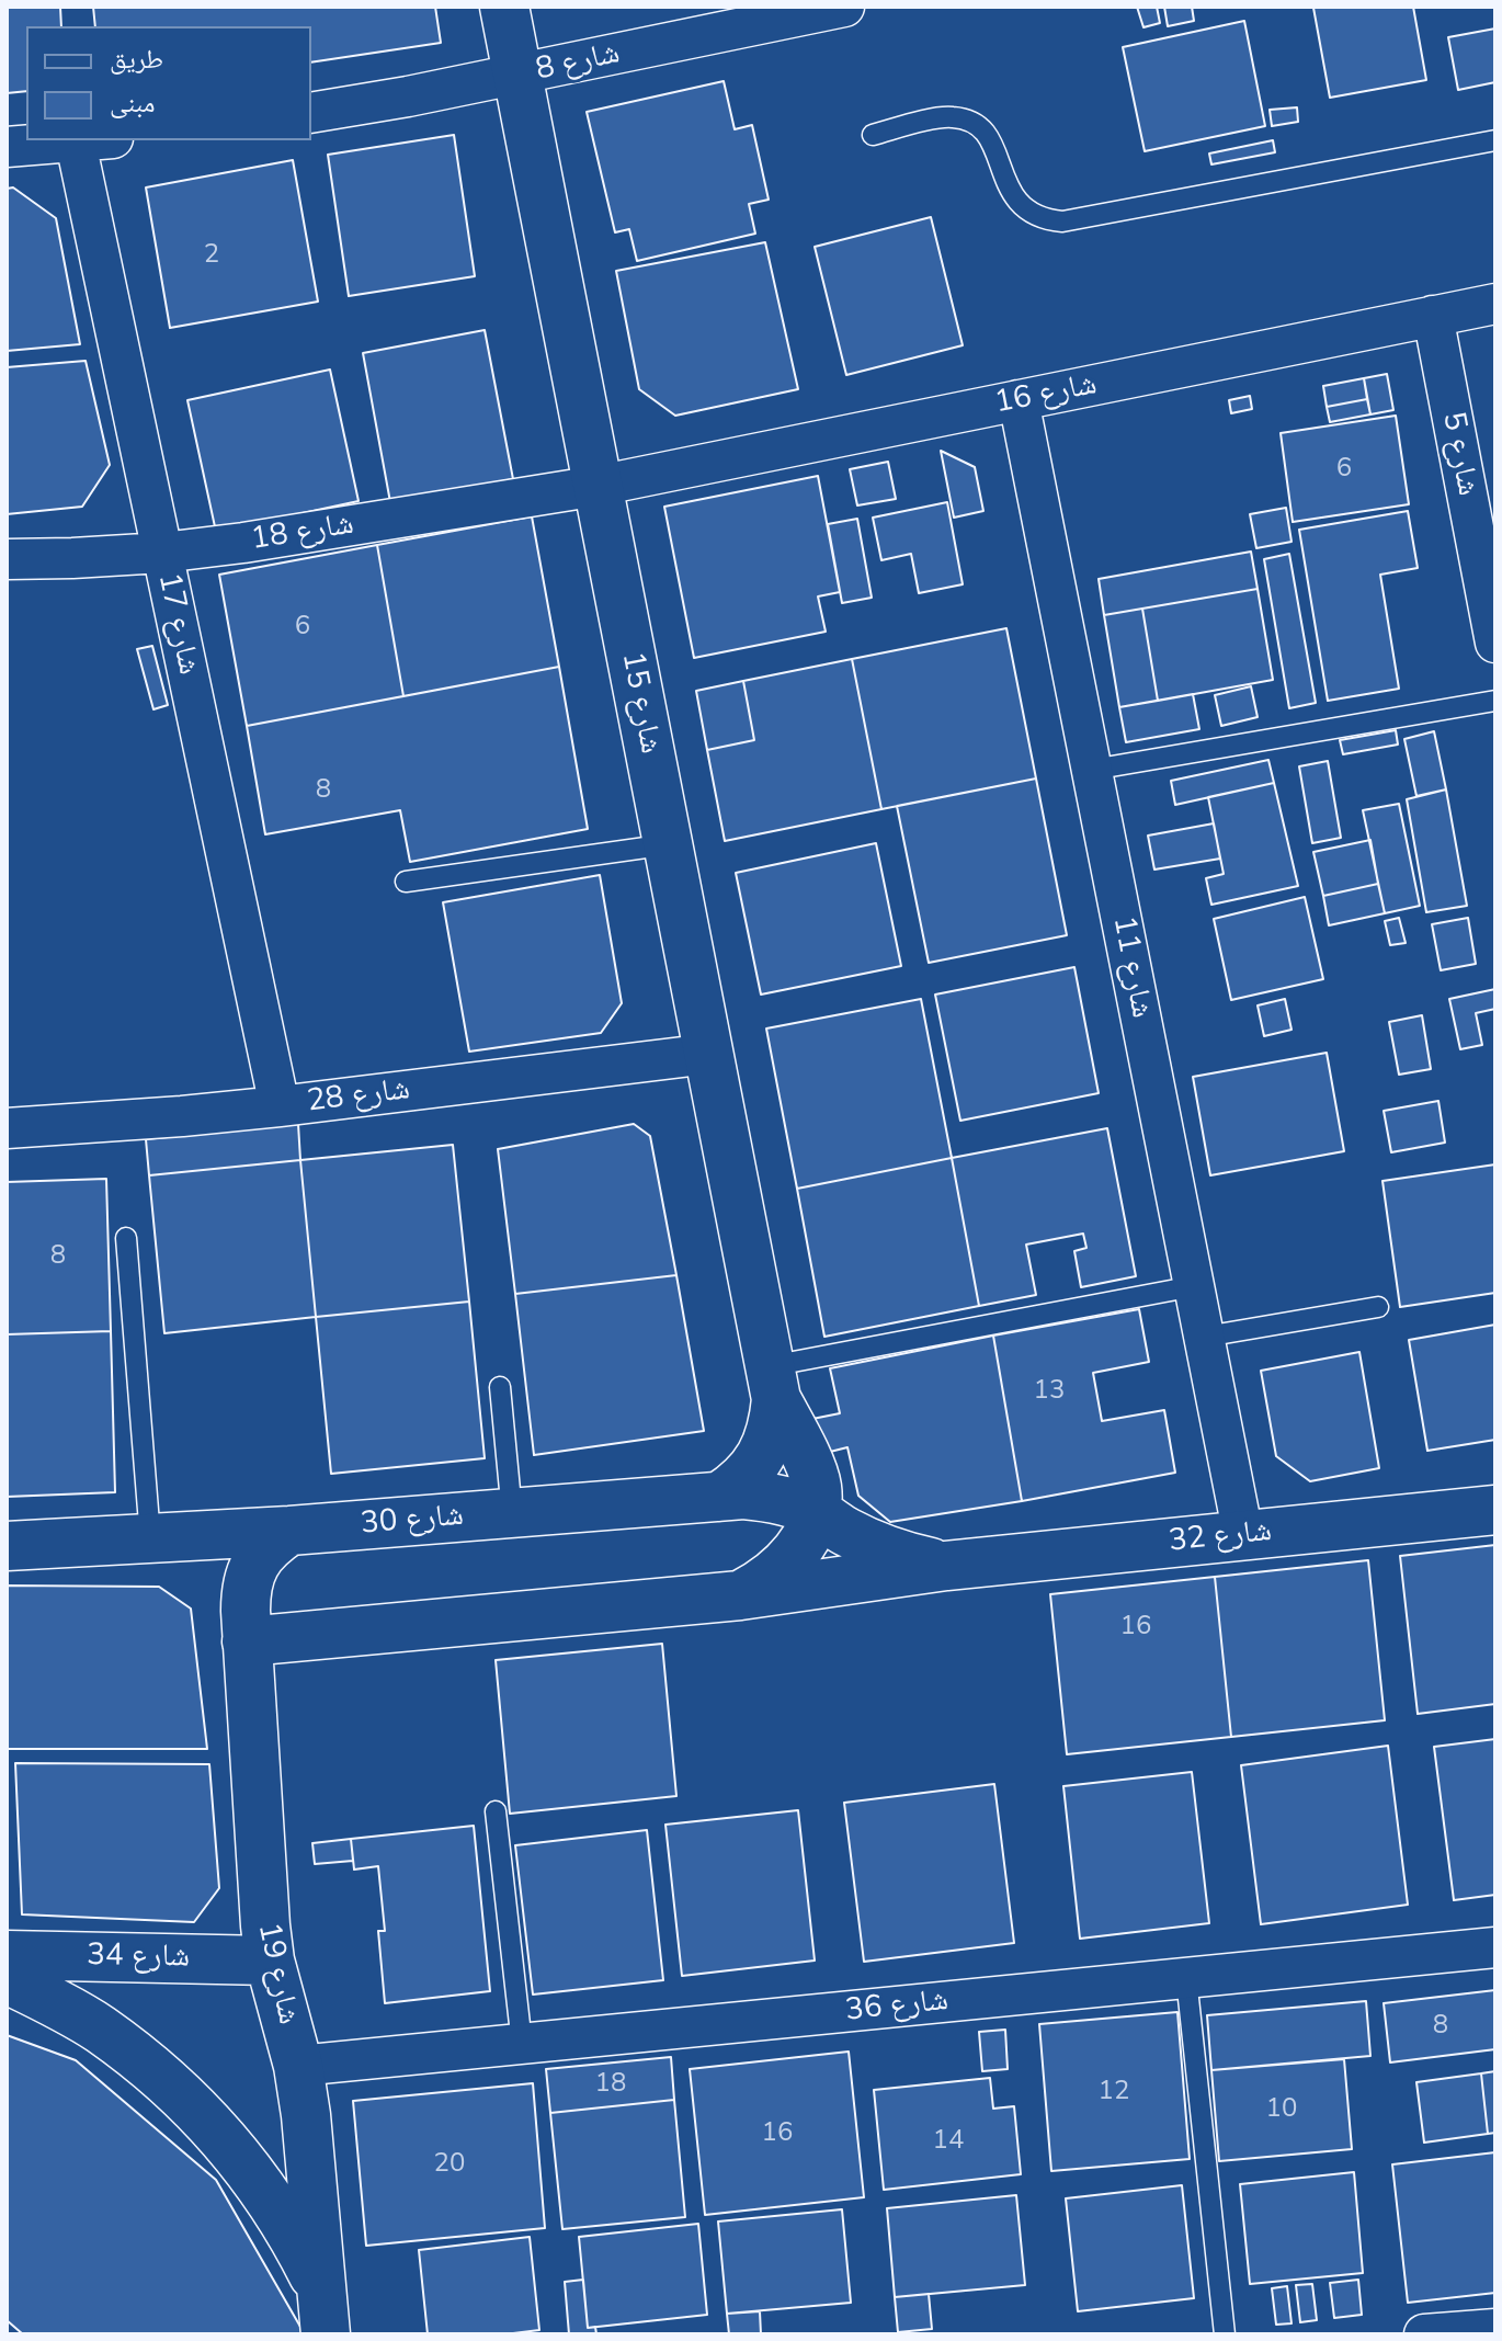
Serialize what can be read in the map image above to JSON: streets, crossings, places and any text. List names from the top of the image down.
{
  "streets": {
    "street": [
      "شارع 8",
      "شارع 16",
      "شارع 5",
      "شارع 18",
      "شارع 17",
      "شارع 15",
      "شارع 11",
      "شارع 28",
      "شارع 30",
      "شارع 32",
      "شارع 34",
      "شارع 19",
      "شارع 36"
    ]
  },
  "crossings": [
    ["شارع 8", "شارع 15"],
    ["شارع 16", "شارع 5"],
    ["شارع 16", "شارع 18"],
    ["شارع 16", "شارع 15"],
    ["شارع 16", "شارع 11"],
    ["شارع 18", "شارع 17"],
    ["شارع 18", "شارع 15"],
    ["شارع 17", "شارع 28"],
    ["شارع 15", "شارع 28"],
    ["شارع 15", "شارع 30"],
    ["شارع 15", "شارع 32"],
    ["شارع 11", "شارع 32"],
    ["شارع 30", "شارع 32"],
    ["شارع 30", "شارع 19"],
    ["شارع 34", "شارع 19"],
    ["شارع 19", "شارع 36"]
  ],
  "house_numbers": [
    "2",
    "6",
    "6",
    "8",
    "8",
    "13",
    "16",
    "8",
    "18",
    "12",
    "10",
    "16",
    "14",
    "20"
  ],
  "legend": ["طريق", "مبنى"]
}
